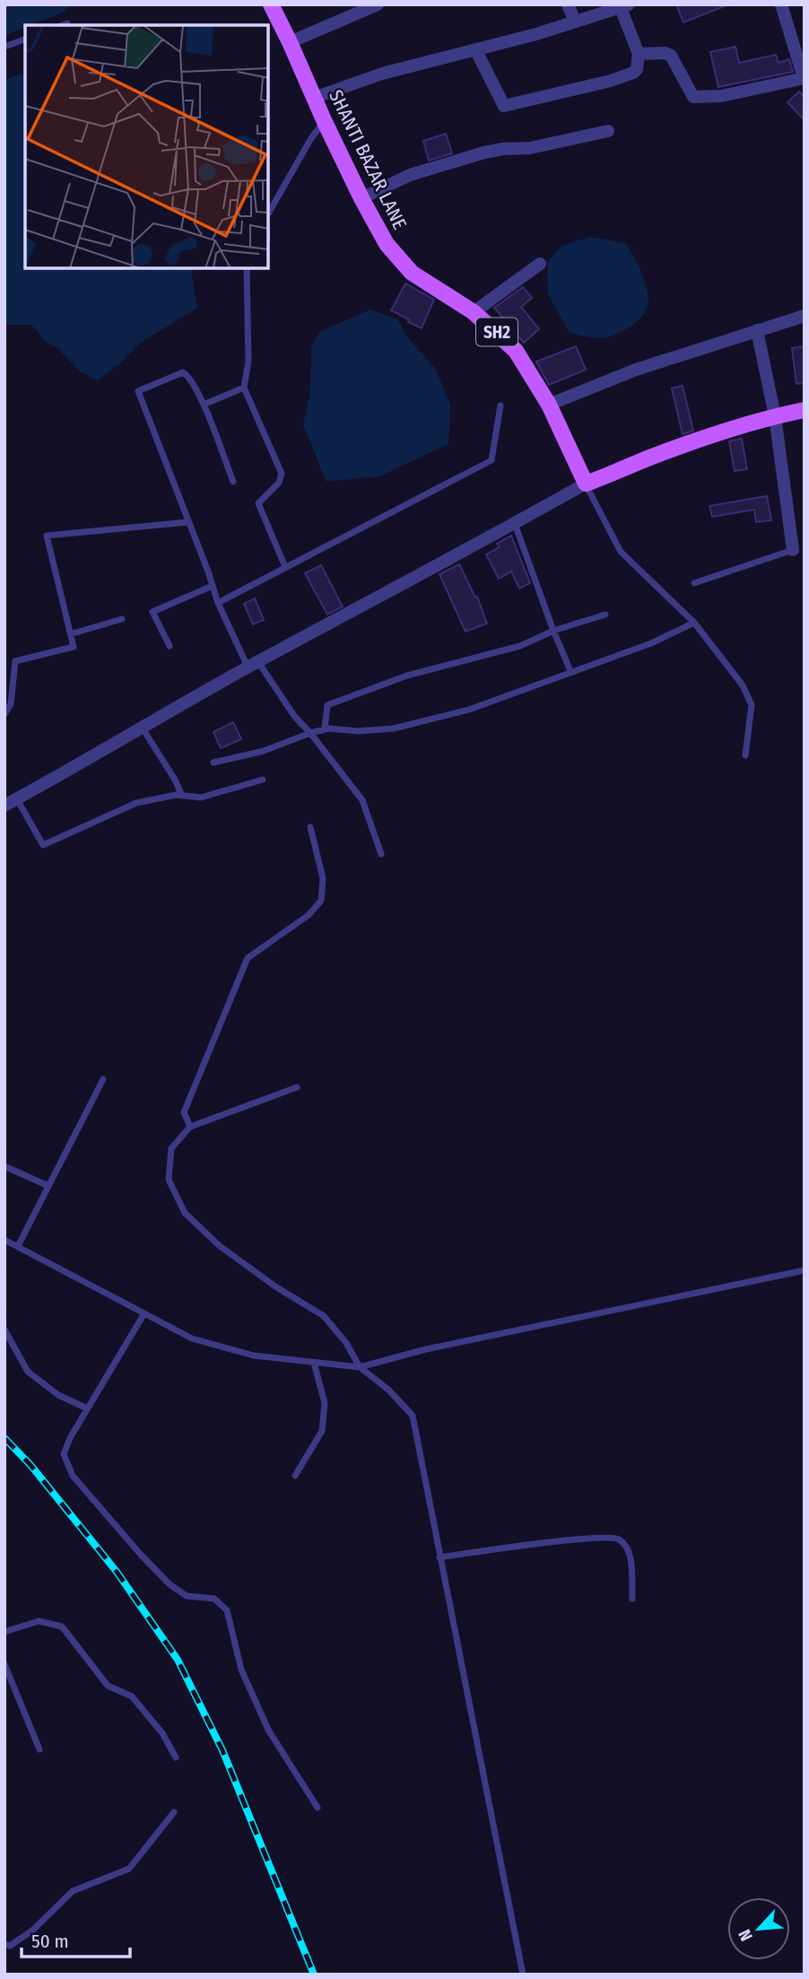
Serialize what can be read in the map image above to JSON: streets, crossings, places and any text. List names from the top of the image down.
{
  "streets": {
    "main road": ["SHANTI BAZAR LANE", "SH2"]
  },
  "scale_bar": "50 m",
  "north": "bottom left"
}
